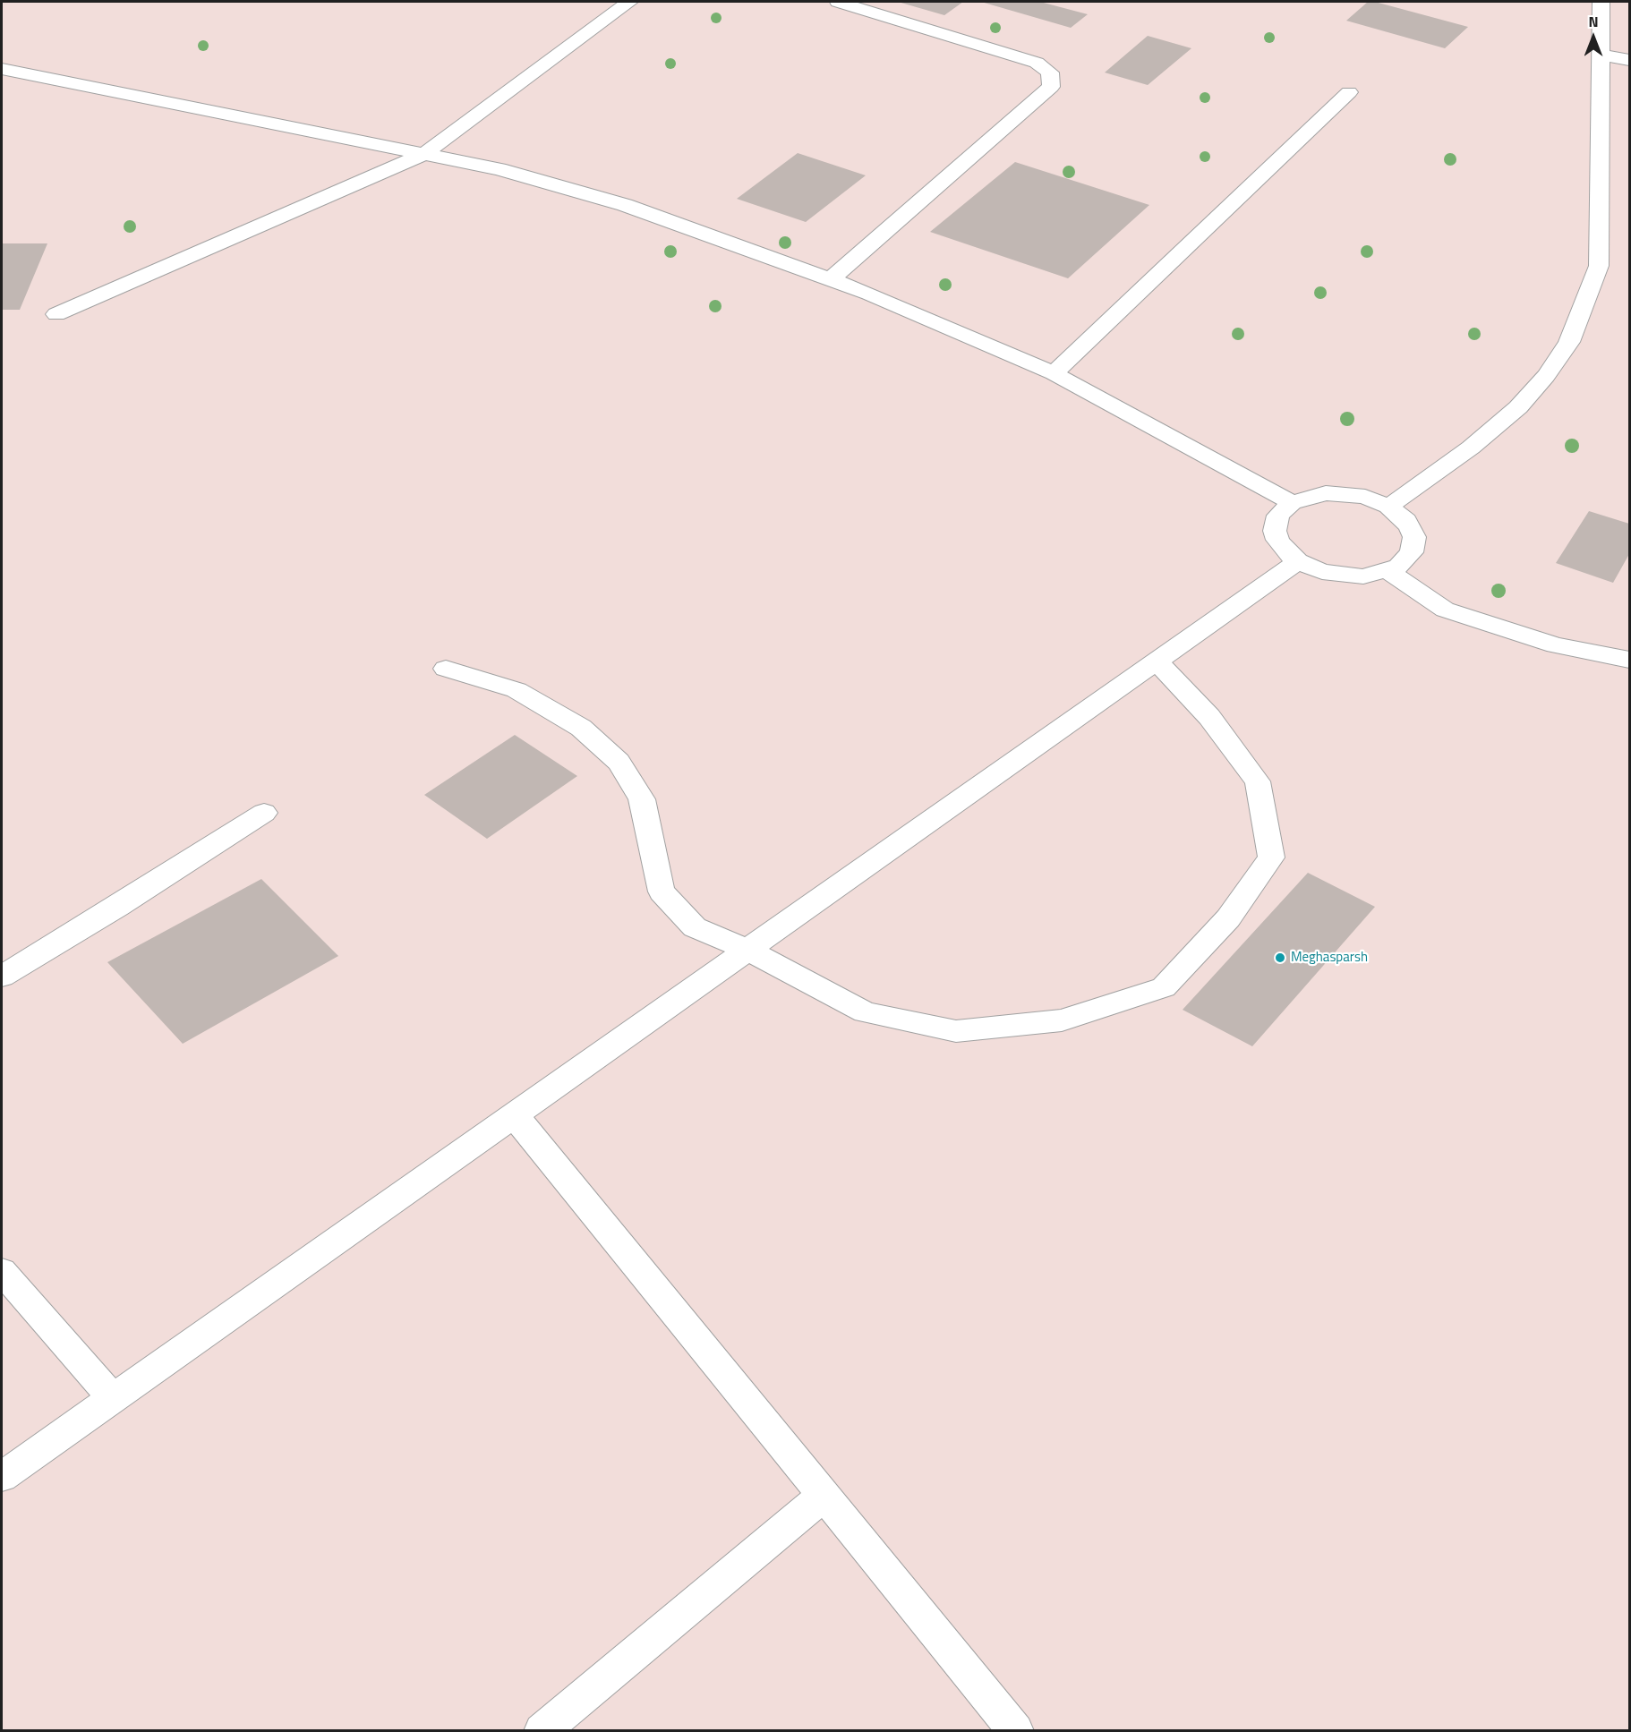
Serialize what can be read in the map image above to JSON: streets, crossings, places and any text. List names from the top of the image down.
{
  "places": ["Meghasparsh"],
  "north": "top"
}
